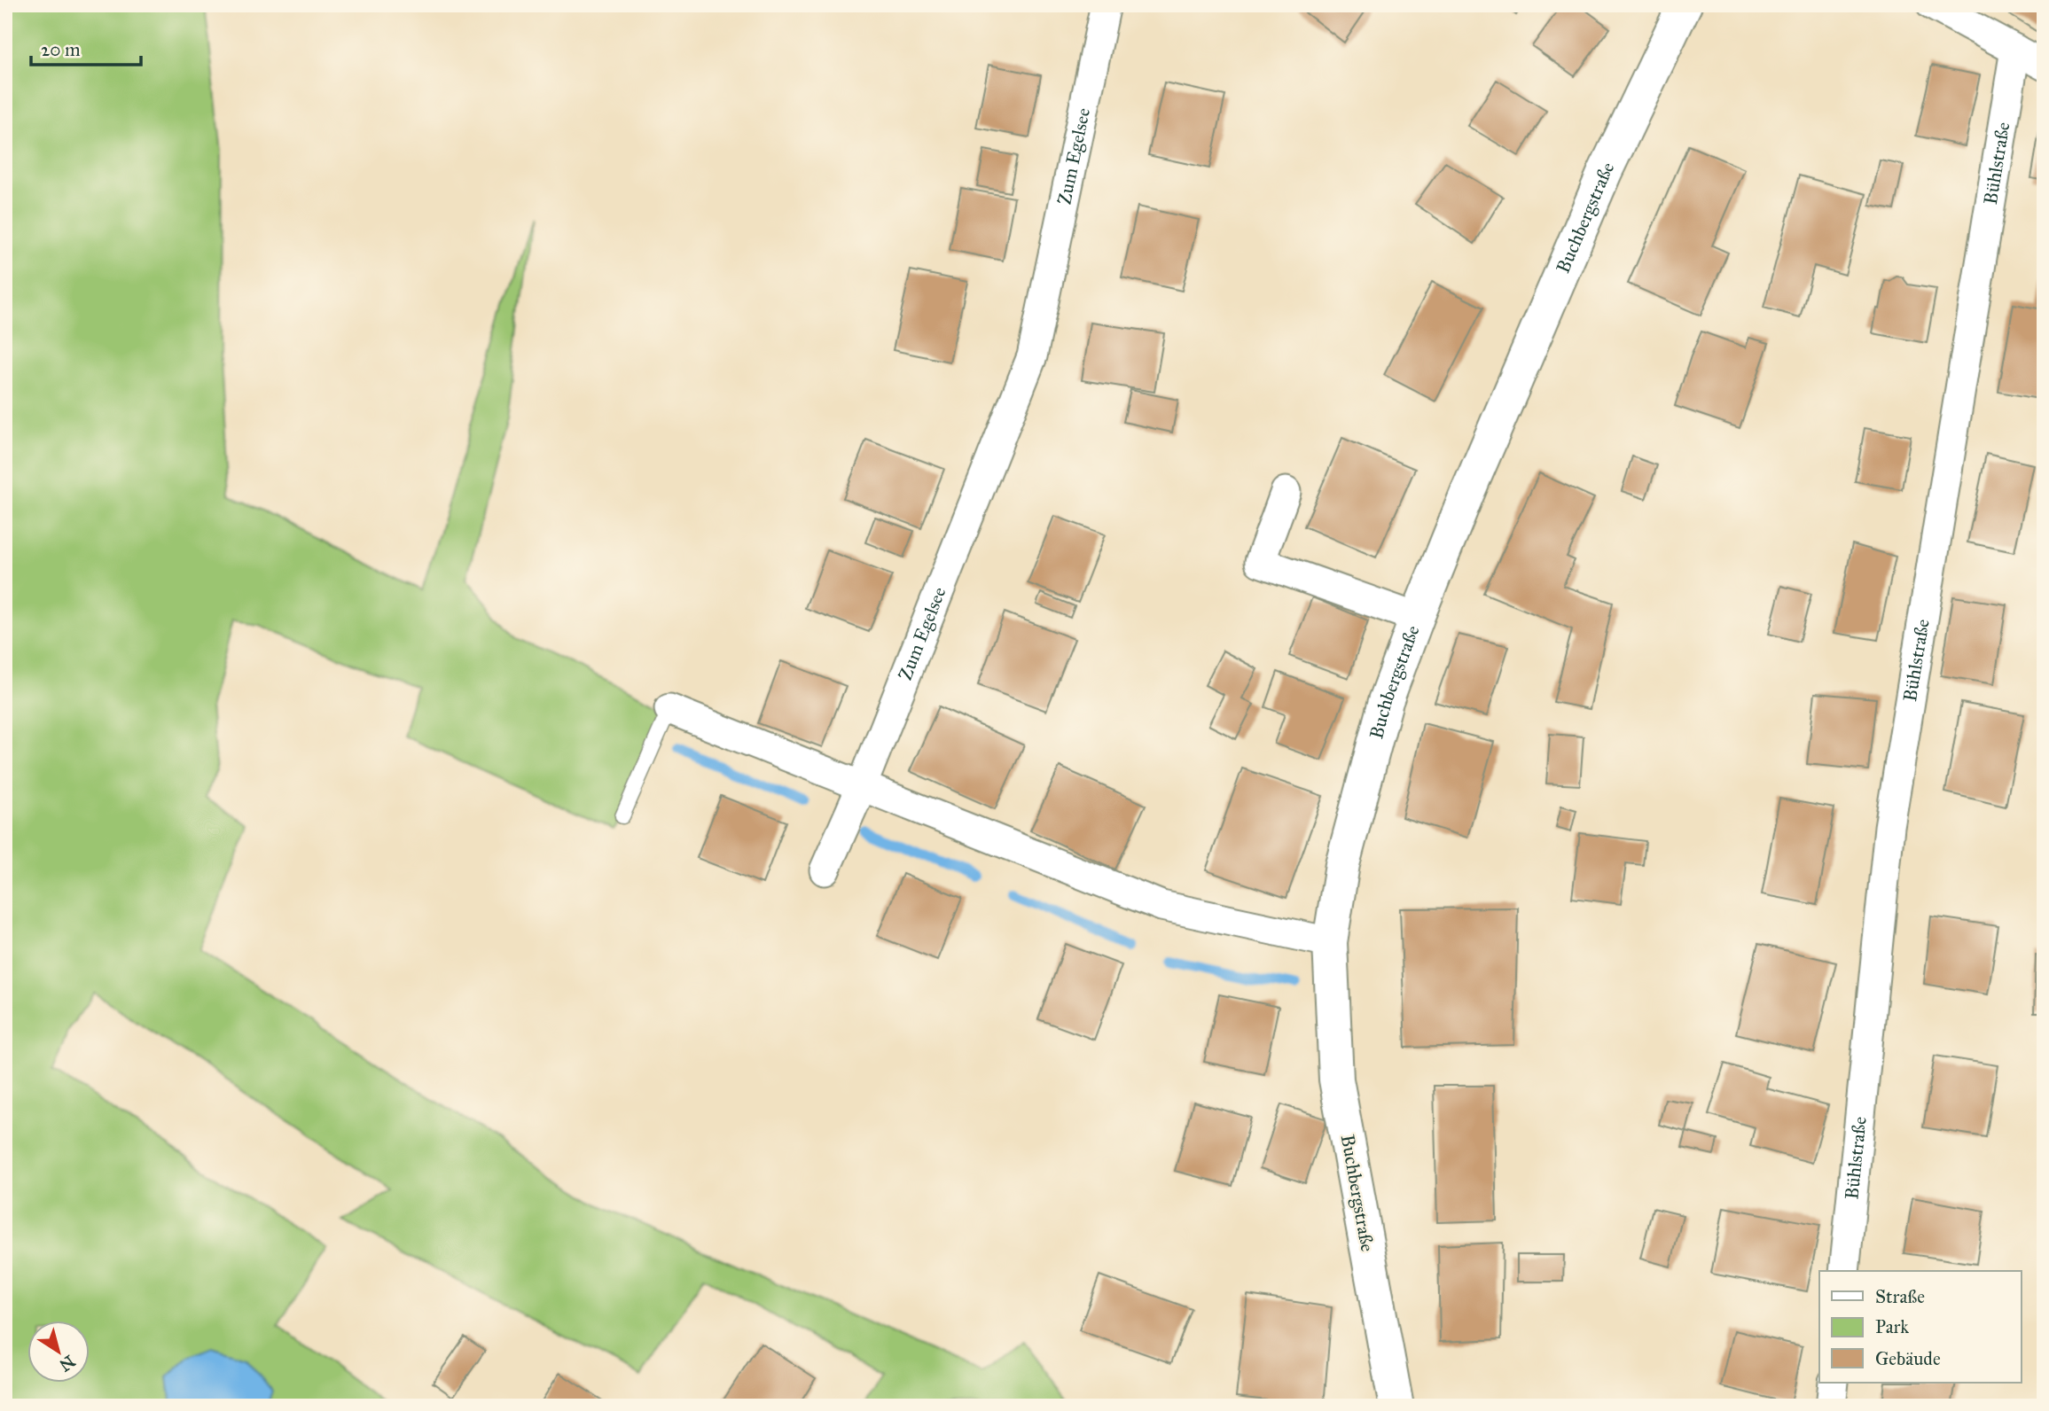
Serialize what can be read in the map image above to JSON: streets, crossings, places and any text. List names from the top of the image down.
{
  "streets": {
    "main road": ["Buchbergstraße"],
    "street": ["Zum Egelsee", "Bühlstraße"]
  },
  "legend": ["Straße", "Park", "Gebäude"],
  "scale_bar": "20 m",
  "north": "bottom right"
}
